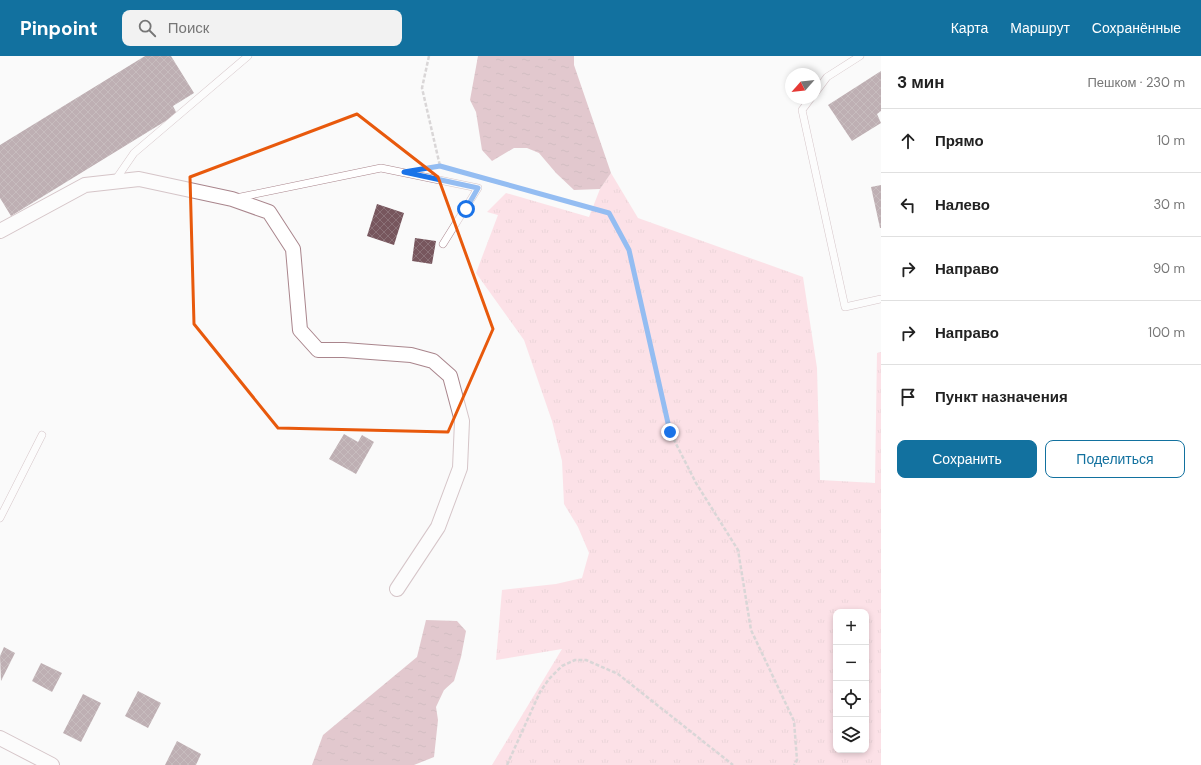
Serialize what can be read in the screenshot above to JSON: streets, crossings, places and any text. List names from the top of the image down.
{
  "north": "bottom left",
  "page": {
    "header": "Pinpoint",
    "search": "Поиск",
    "nav": ["Карта", "Маршрут", "Сохранённые"],
    "heading": ["3 мин", "Пешком · 230 m"],
    "list": [
      ["Прямо", "10 m"],
      ["Налево", "30 m"],
      ["Направо", "90 m"],
      ["Направо", "100 m"],
      "Пункт назначения"
    ],
    "buttons": ["Сохранить", "Поделиться"],
    "map_buttons": ["+", "−"]
  }
}
